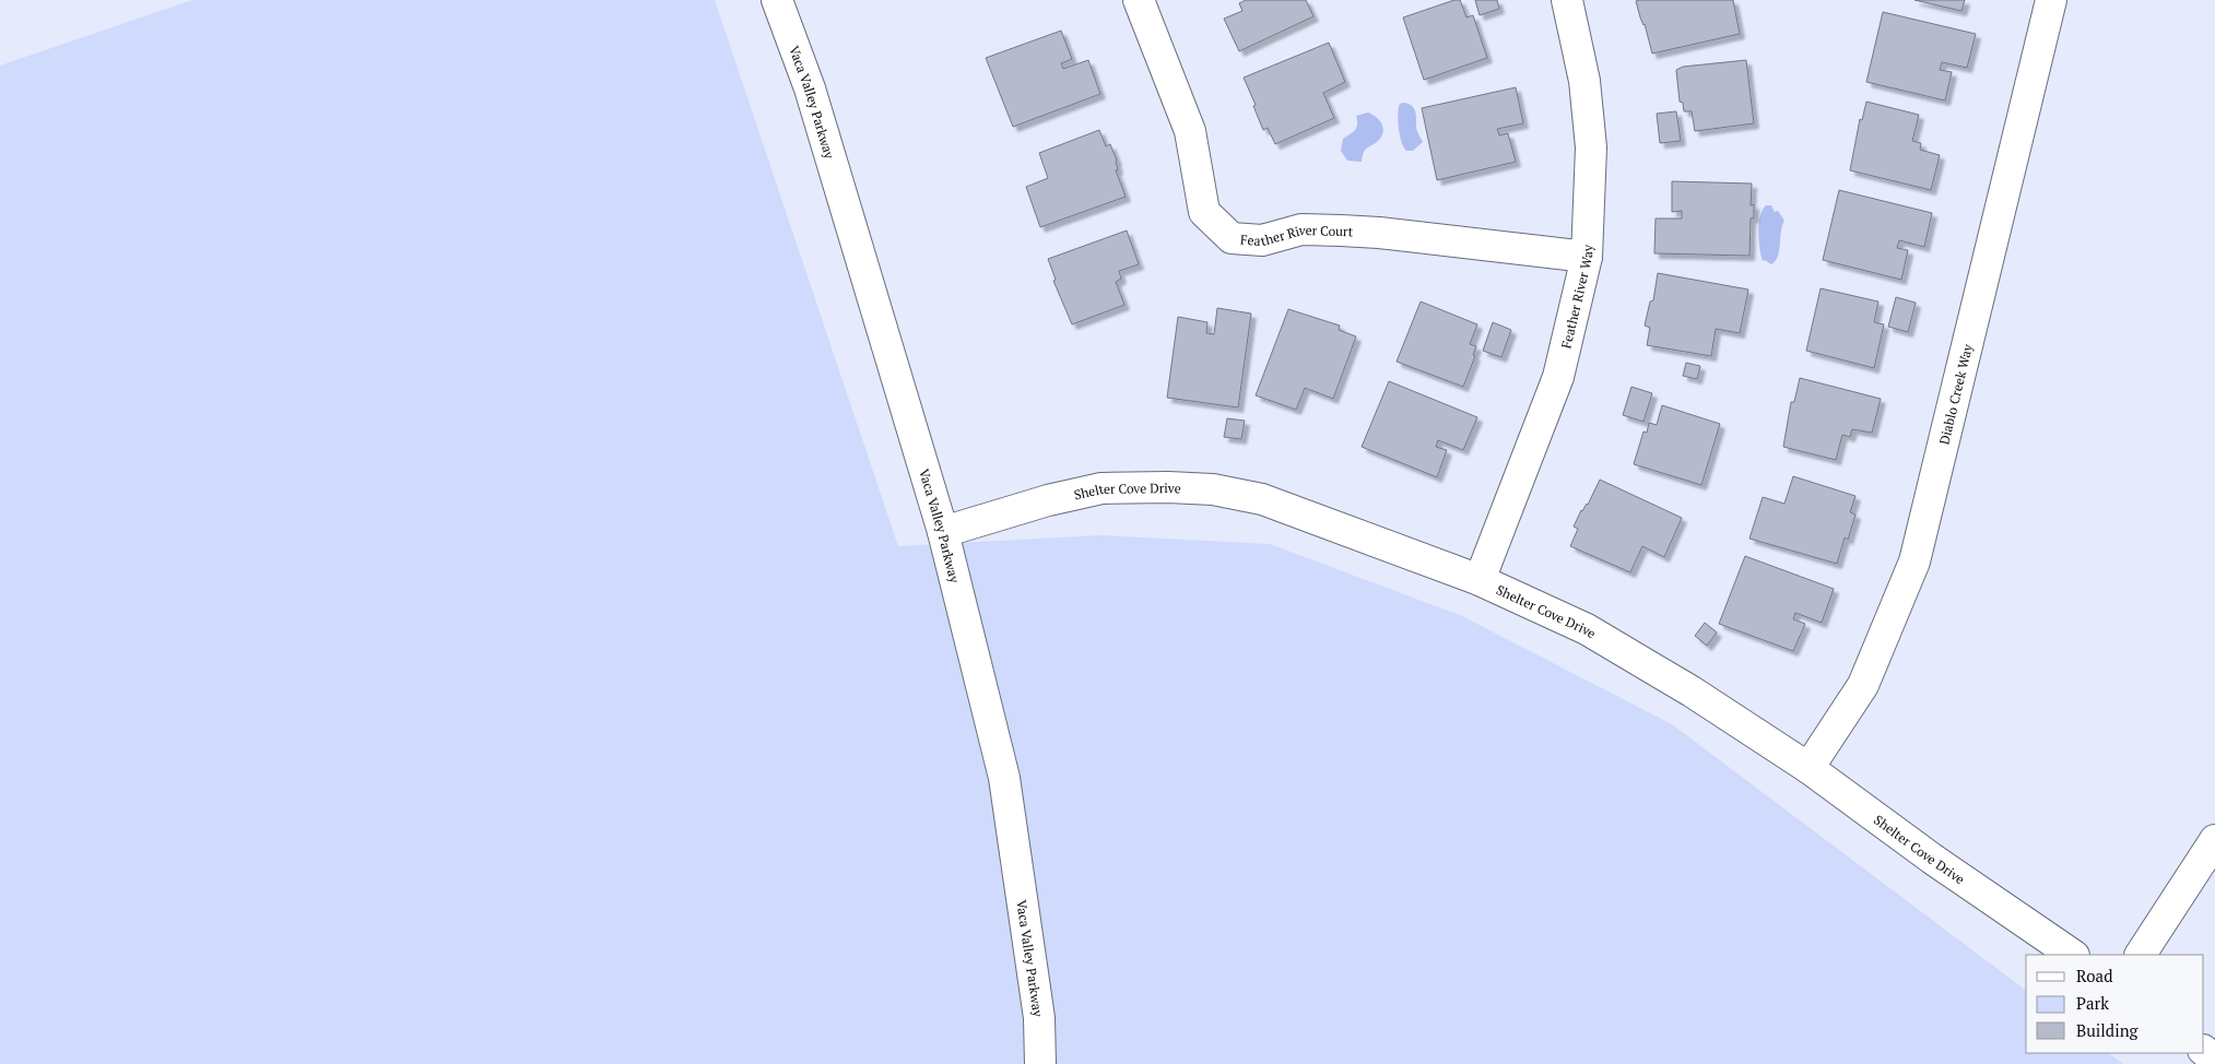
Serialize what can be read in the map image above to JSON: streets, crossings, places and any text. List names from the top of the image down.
{
  "streets": {
    "street": [
      "Vaca Valley Parkway",
      "Feather River Court",
      "Feather River Way",
      "Diablo Creek Way",
      "Shelter Cove Drive"
    ]
  },
  "crossings": [
    ["Vaca Valley Parkway", "Shelter Cove Drive"],
    ["Feather River Court", "Feather River Way"],
    ["Feather River Way", "Shelter Cove Drive"],
    ["Diablo Creek Way", "Shelter Cove Drive"]
  ],
  "legend": ["Road", "Park", "Building"]
}
